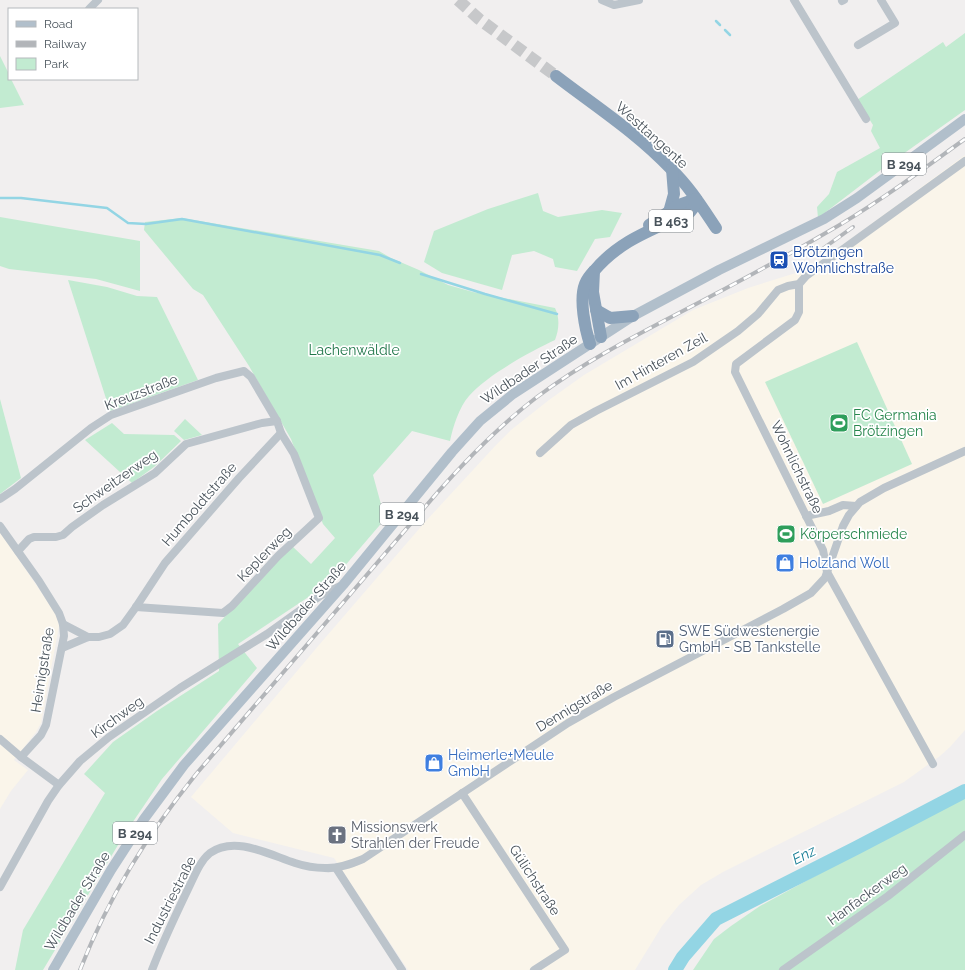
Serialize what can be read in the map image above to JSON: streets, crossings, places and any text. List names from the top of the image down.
{
  "streets": {
    "highway": ["Westtangente", "B 463"],
    "main road": ["B 294", "Wildbader Straße"],
    "street": [
      "Im Hinteren Zeil",
      "Kreuzstraße",
      "Wohnlichstraße",
      "Schweitzerweg",
      "Humboldtstraße",
      "Keplerweg",
      "Heimigstraße",
      "Dennigstraße",
      "Kirchweg",
      "Gülichstraße",
      "Hanfackerweg",
      "Industriestraße"
    ]
  },
  "crossings": [
    ["Westtangente", "B 463"],
    ["B 463", "Wildbader Straße"],
    ["Im Hinteren Zeil", "Wohnlichstraße"],
    ["Wildbader Straße", "Kirchweg"],
    ["Kreuzstraße", "Schweitzerweg"],
    ["Wohnlichstraße", "Dennigstraße"],
    ["Schweitzerweg", "Heimigstraße"],
    ["Humboldtstraße", "Keplerweg"],
    ["Humboldtstraße", "Heimigstraße"],
    ["Dennigstraße", "Gülichstraße"],
    ["Dennigstraße", "Industriestraße"]
  ],
  "water": ["Enz"],
  "parks": ["Lachenwäldle"],
  "places": {
    "station": ["Brötzingen Wohnlichstraße"],
    "sports": ["FC Germania Brötzingen", "Körperschmiede"],
    "shop": ["Holzland Woll", "Heimerle+Meule GmbH"],
    "fuel station": ["SWE Südwestenergie GmbH - SB Tankstelle"],
    "church": ["Missionswerk Strahlen der Freude"]
  },
  "legend": ["Road", "Railway", "Park"]
}
